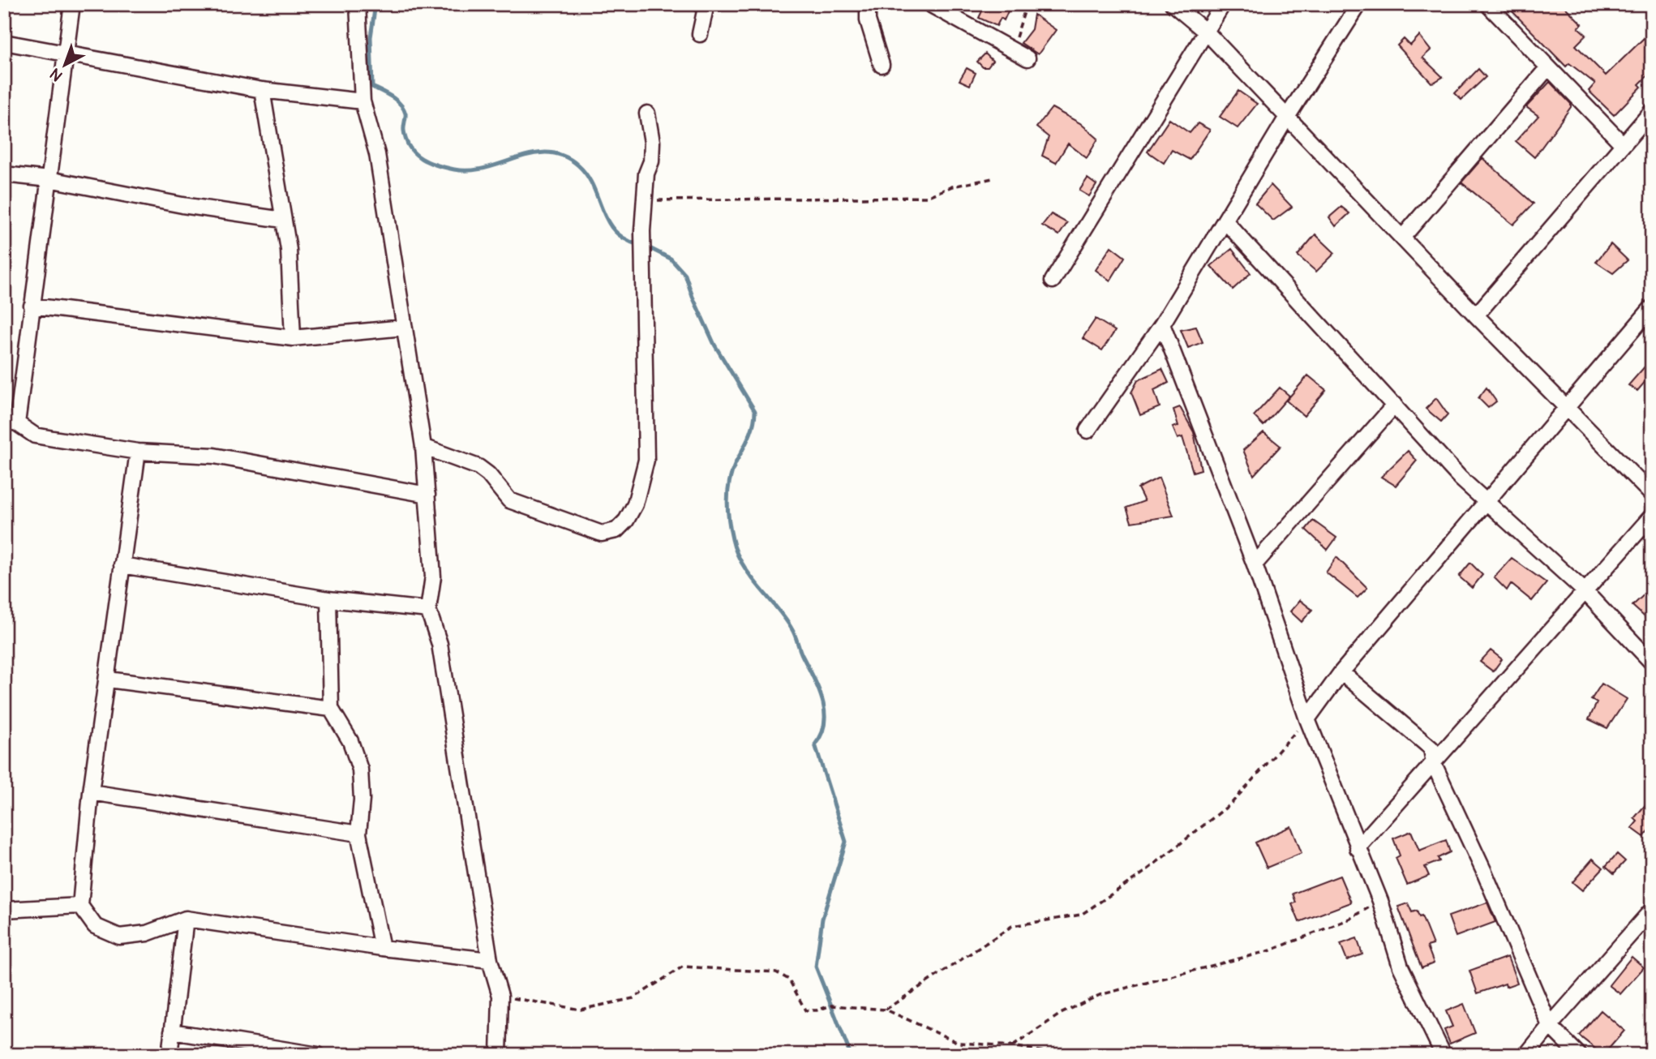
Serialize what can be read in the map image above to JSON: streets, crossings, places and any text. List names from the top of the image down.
{
  "north": "bottom left"
}
